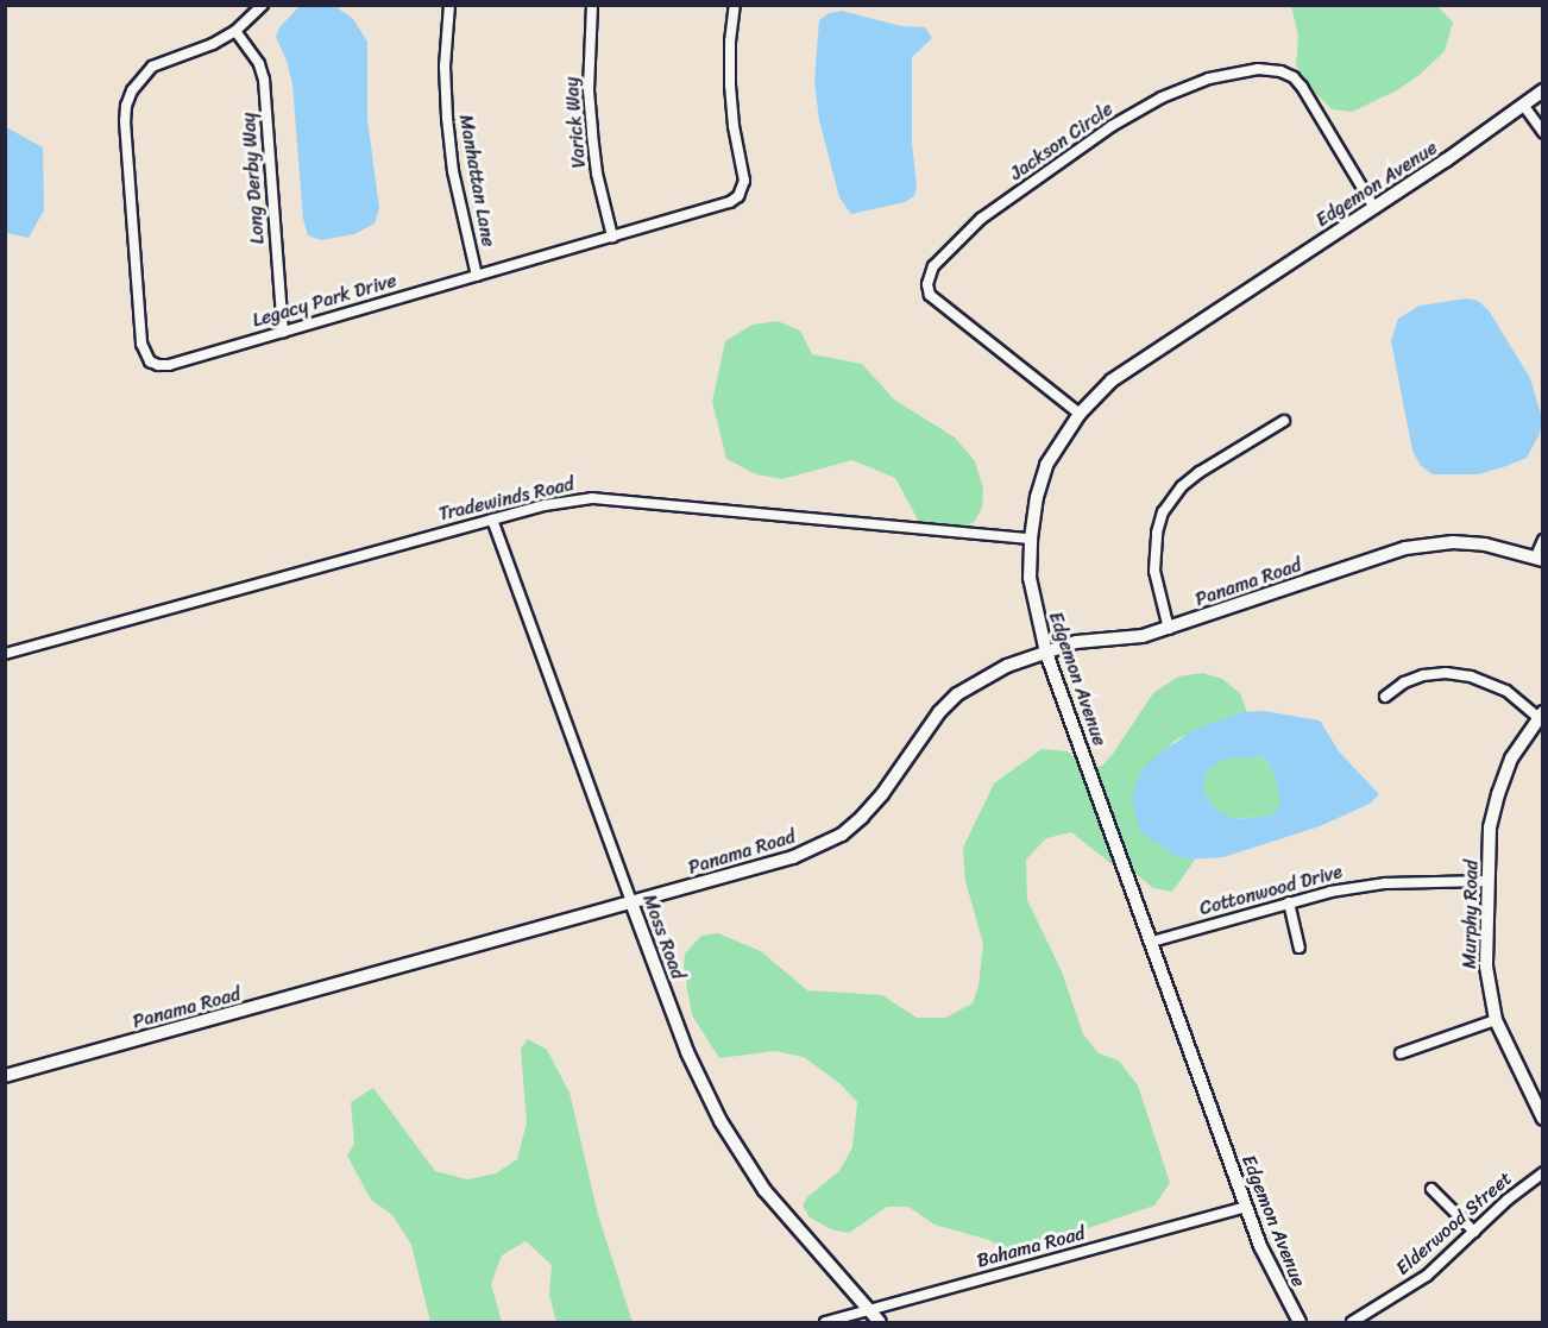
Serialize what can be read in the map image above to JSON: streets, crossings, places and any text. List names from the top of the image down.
{
  "streets": {
    "street": [
      "Varick Way",
      "Jackson Circle",
      "Long Derby Way",
      "Manhattan Lane",
      "Edgemon Avenue",
      "Legacy Park Drive",
      "Tradewinds Road",
      "Panama Road",
      "Cottonwood Drive",
      "Murphy Road",
      "Moss Road",
      "Elderwood Street",
      "Bahama Road"
    ]
  },
  "crossings": [
    ["Varick Way", "Legacy Park Drive"],
    ["Jackson Circle", "Edgemon Avenue"],
    ["Long Derby Way", "Legacy Park Drive"],
    ["Manhattan Lane", "Legacy Park Drive"],
    ["Edgemon Avenue", "Tradewinds Road"],
    ["Edgemon Avenue", "Panama Road"],
    ["Edgemon Avenue", "Cottonwood Drive"],
    ["Edgemon Avenue", "Bahama Road"],
    ["Tradewinds Road", "Moss Road"],
    ["Panama Road", "Moss Road"],
    ["Cottonwood Drive", "Murphy Road"],
    ["Moss Road", "Bahama Road"]
  ]
}
